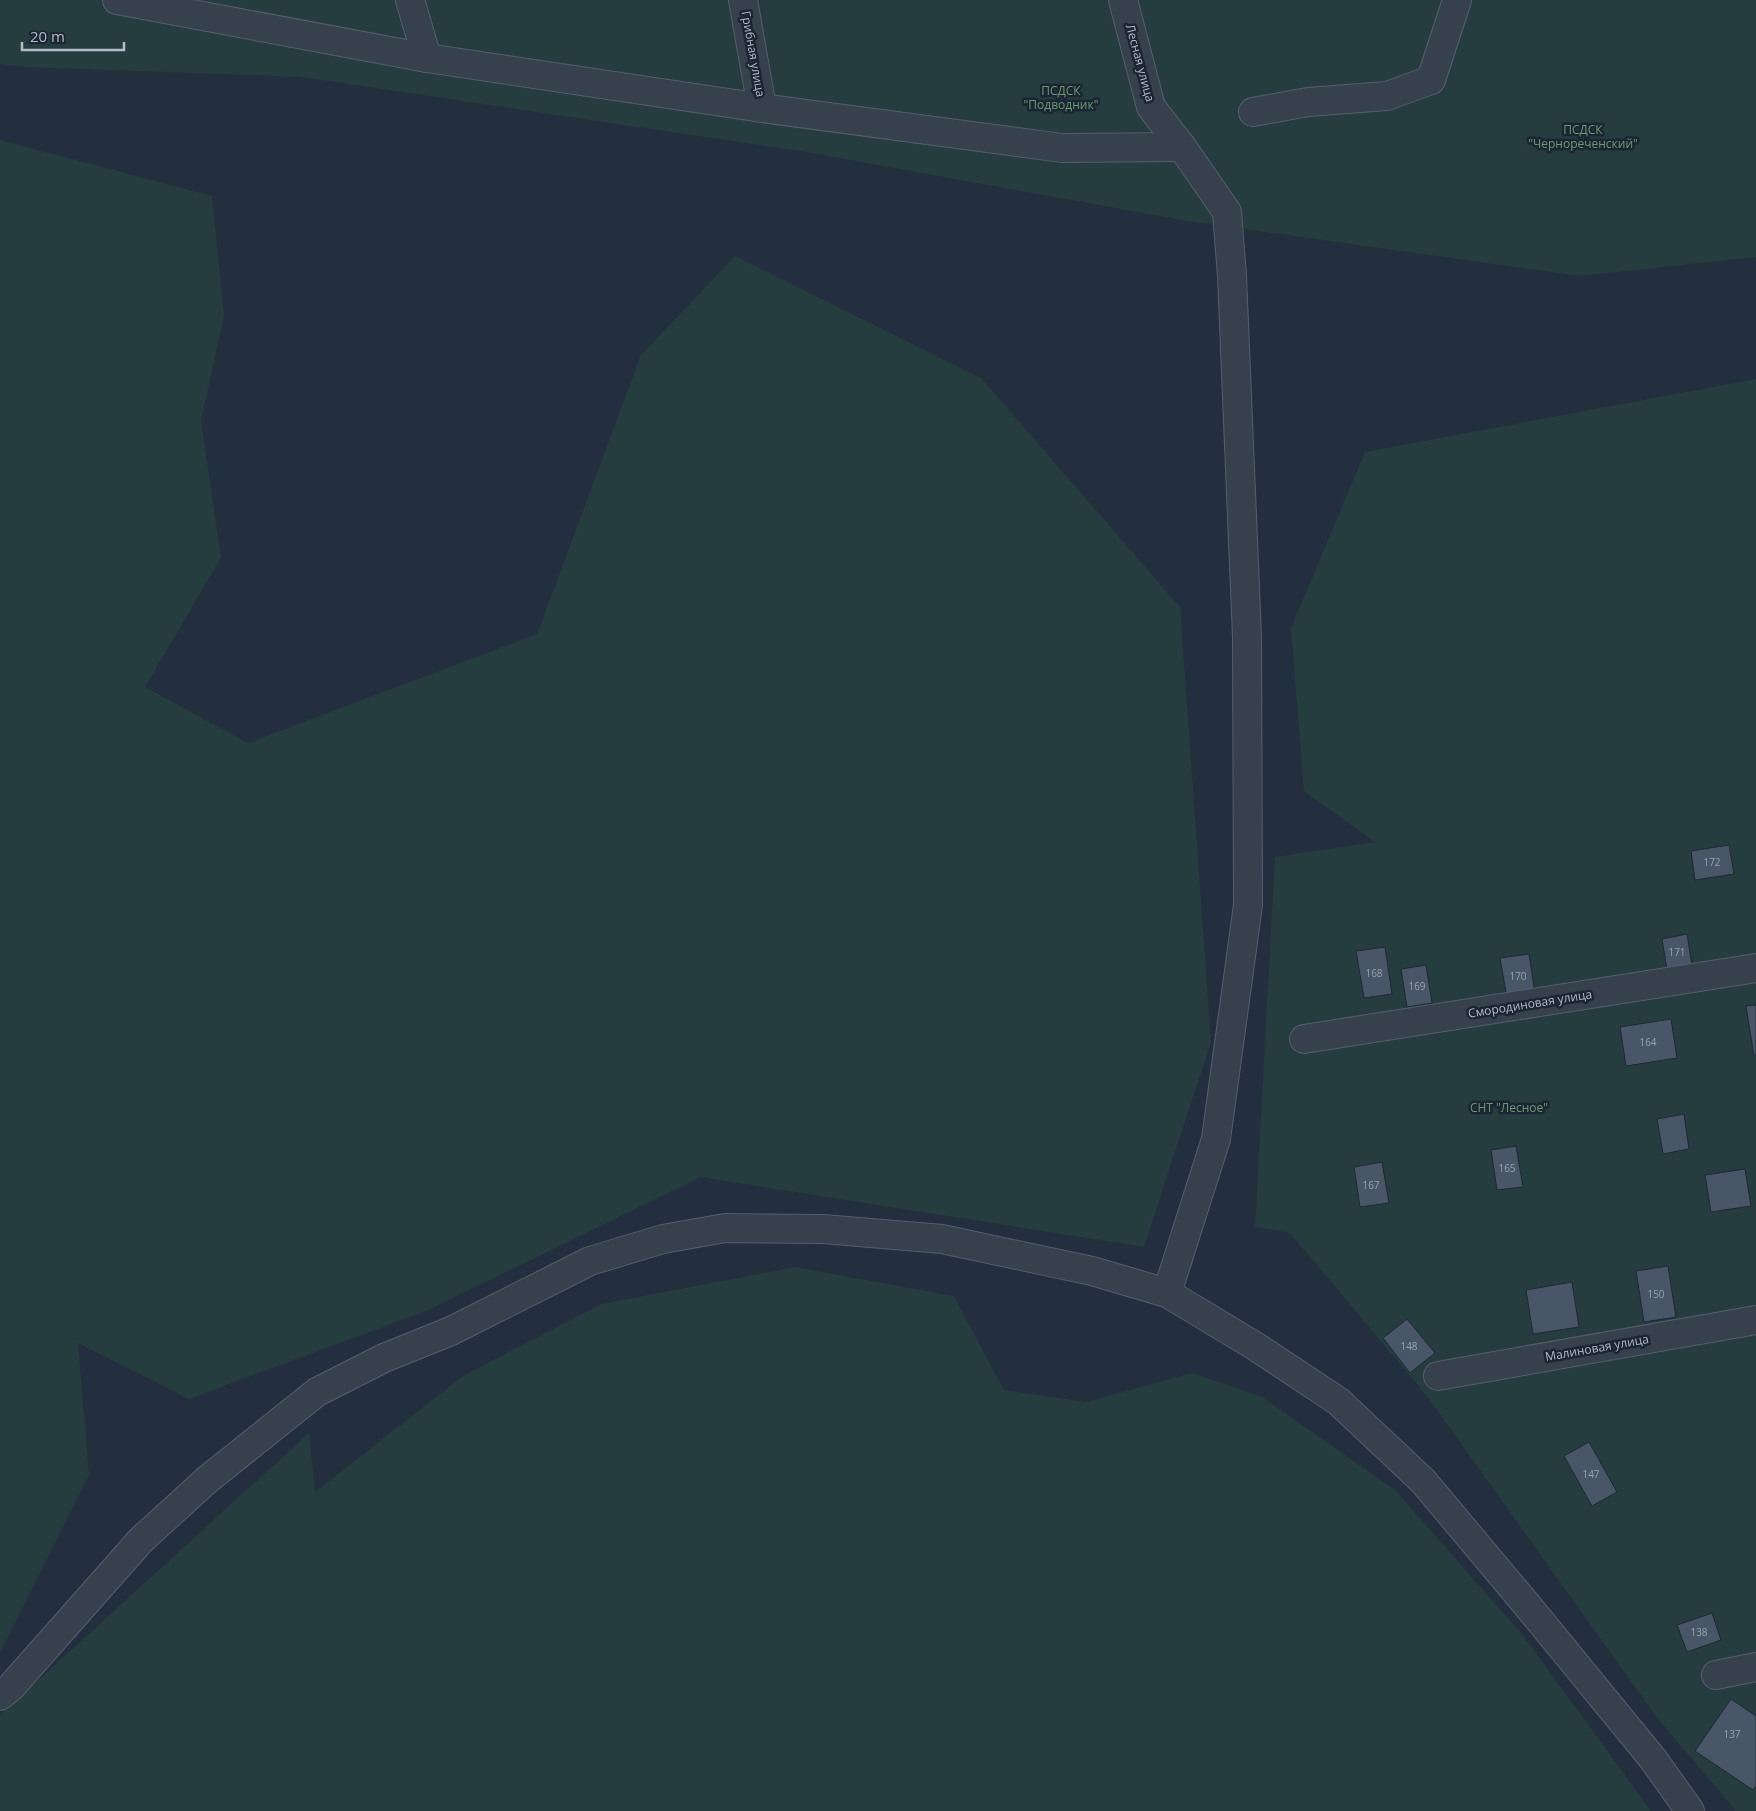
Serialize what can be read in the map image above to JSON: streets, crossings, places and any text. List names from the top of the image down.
{
  "streets": {
    "street": [
      "Грибная улица",
      "Лесная улица",
      "Смородиновая улица",
      "Малиновая улица"
    ]
  },
  "parks": ["ПСДСК \"Подводник\"", "ПСДСК \"Чернореченский\"", "СНТ \"Лесное\""],
  "house_numbers": [
    "172",
    "171",
    "168",
    "170",
    "169",
    "164",
    "165",
    "167",
    "150",
    "148",
    "147",
    "138",
    "137"
  ],
  "scale_bar": "20 m"
}
